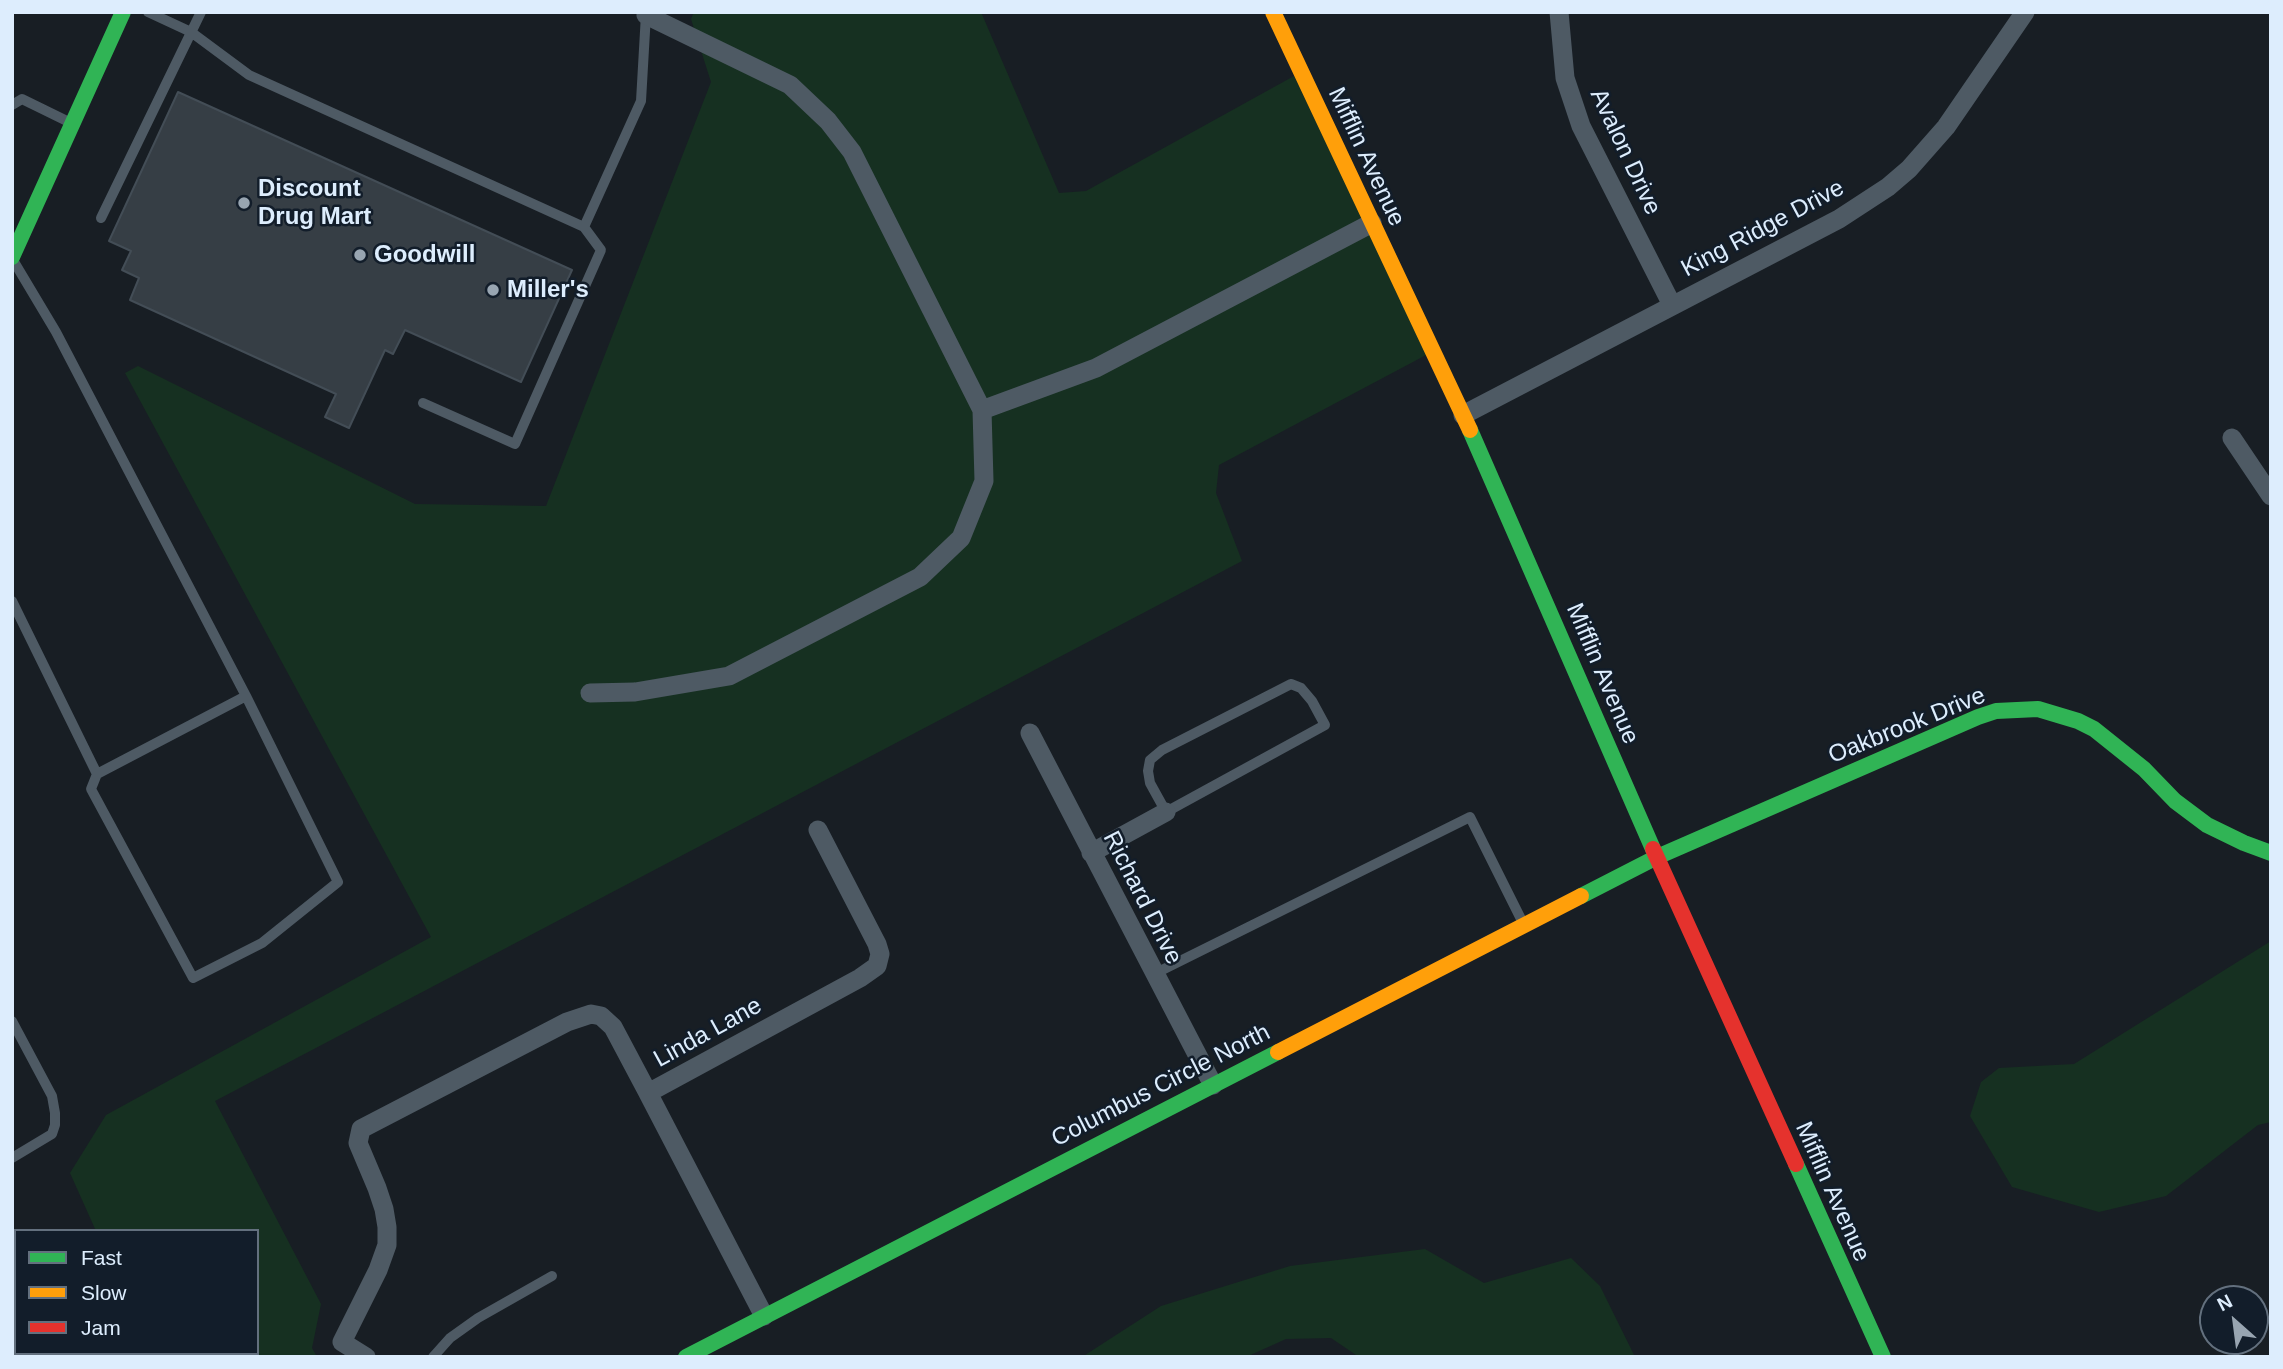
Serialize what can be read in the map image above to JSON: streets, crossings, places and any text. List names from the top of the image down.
{
  "streets": {
    "street": [
      "Avalon Drive",
      "Mifflin Avenue",
      "King Ridge Drive",
      "Oakbrook Drive",
      "Richard Drive",
      "Linda Lane",
      "Columbus Circle North"
    ]
  },
  "crossings": [
    ["Avalon Drive", "King Ridge Drive"],
    ["Mifflin Avenue", "King Ridge Drive"],
    ["Mifflin Avenue", "Oakbrook Drive"],
    ["Mifflin Avenue", "Columbus Circle North"],
    ["Oakbrook Drive", "Columbus Circle North"],
    ["Richard Drive", "Columbus Circle North"],
    ["Linda Lane", "Columbus Circle North"]
  ],
  "places": ["Discount Drug Mart", "Goodwill", "Miller's"],
  "legend": ["Fast", "Slow", "Jam"],
  "north": "top left"
}
